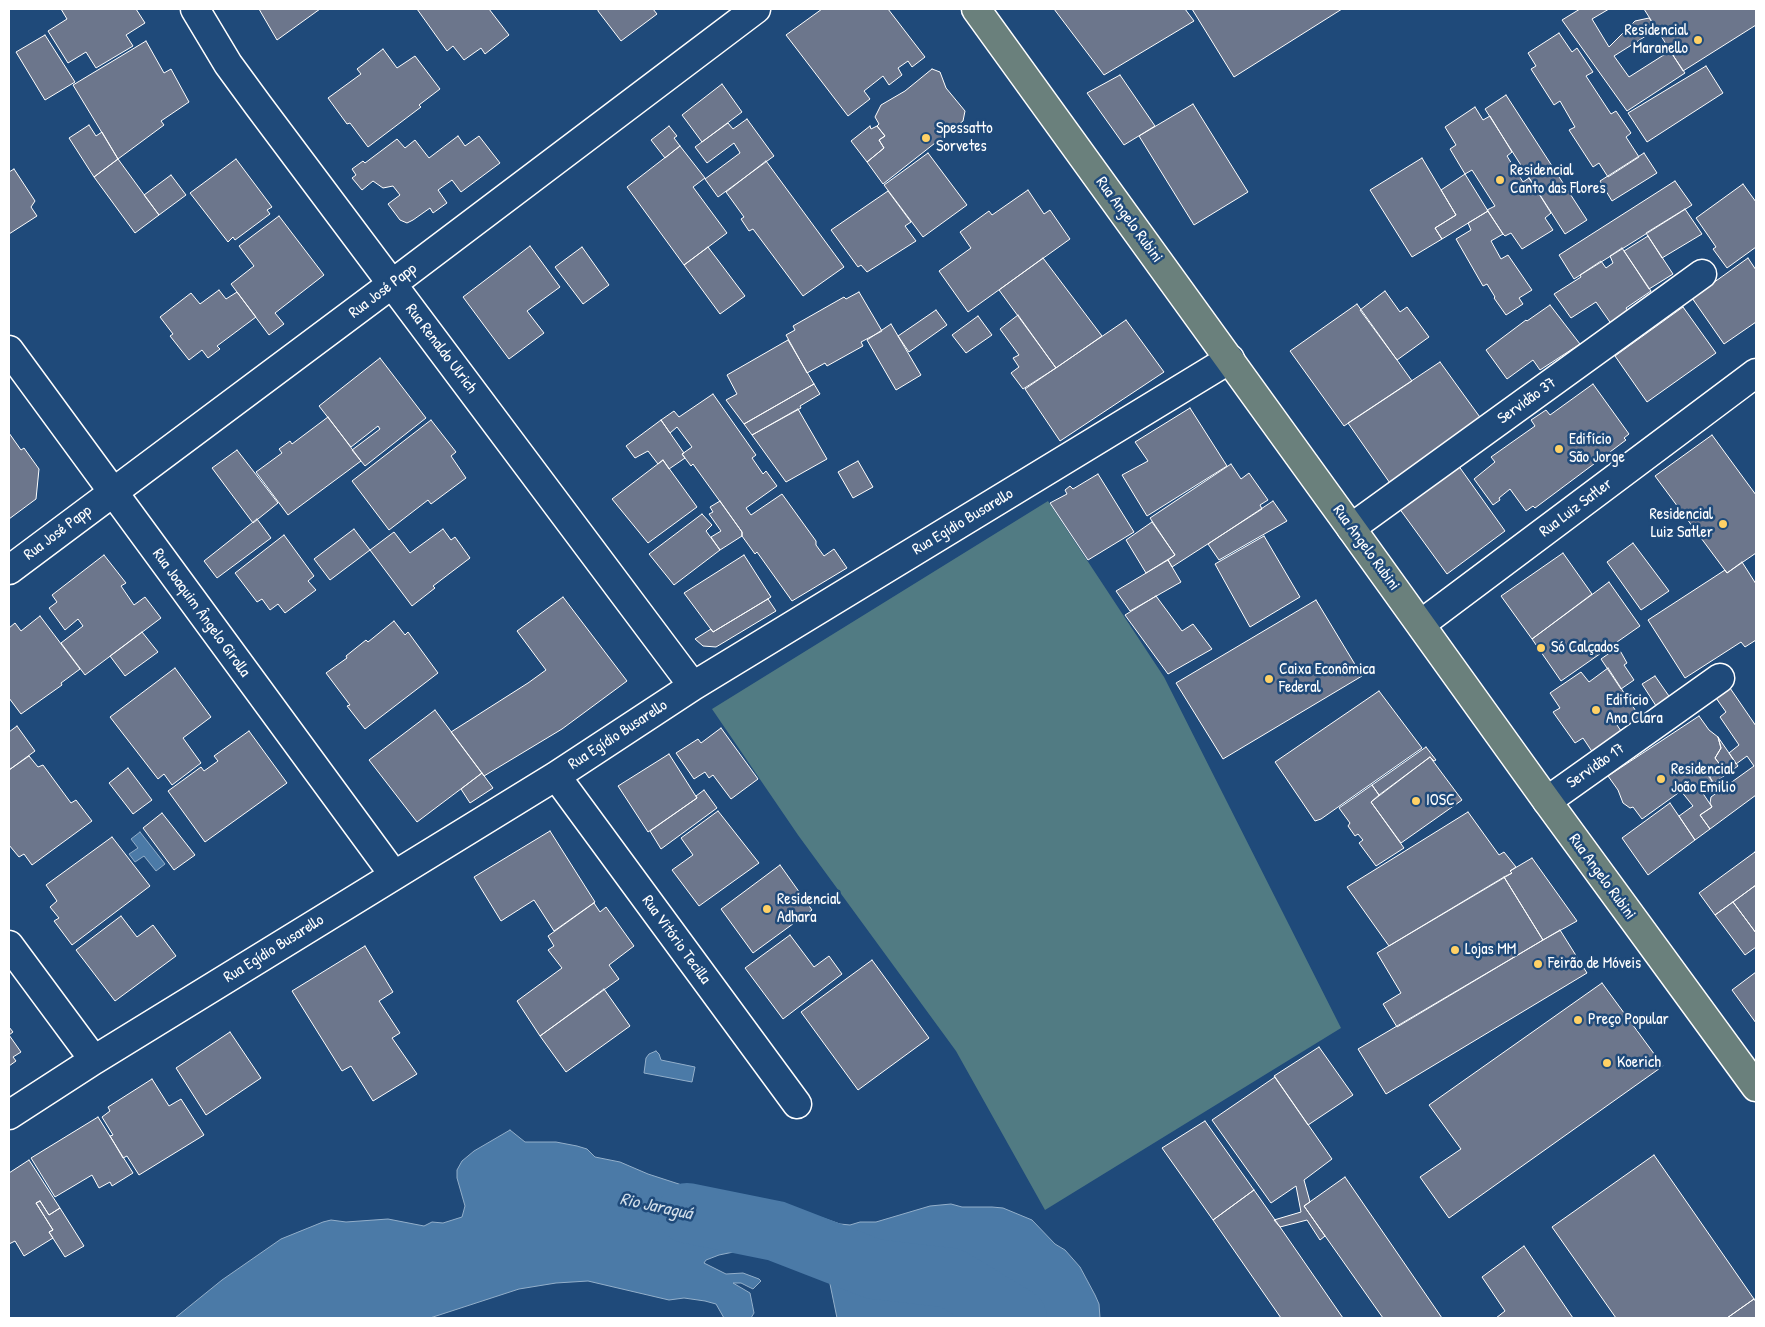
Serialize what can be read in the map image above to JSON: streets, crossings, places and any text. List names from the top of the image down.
{
  "streets": {
    "main road": ["Rua Angelo Rubini"],
    "street": [
      "Rua José Papp",
      "Rua Renaldo Ulrich",
      "Servidão 37",
      "Rua Luiz Satler",
      "Rua Egídio Busarello",
      "Rua Joaquim Ângelo Girolla",
      "Servidão 17",
      "Rua Vitório Tecilla"
    ]
  },
  "crossings": [
    ["Rua Angelo Rubini", "Servidão 37"],
    ["Rua Angelo Rubini", "Rua Luiz Satler"],
    ["Rua Angelo Rubini", "Rua Egídio Busarello"],
    ["Rua Angelo Rubini", "Servidão 17"],
    ["Rua José Papp", "Rua Renaldo Ulrich"],
    ["Rua José Papp", "Rua Joaquim Ângelo Girolla"],
    ["Rua Renaldo Ulrich", "Rua Egídio Busarello"],
    ["Rua Egídio Busarello", "Rua Joaquim Ângelo Girolla"],
    ["Rua Egídio Busarello", "Rua Vitório Tecilla"]
  ],
  "water": ["Rio Jaraguá"],
  "places": [
    "Residencial Maranello",
    "Spessatto Sorvetes",
    "Residencial Canto das Flores",
    "Edifício São Jorge",
    "Residencial Luiz Satler",
    "Só Calçados",
    "Caixa Econômica Federal",
    "Edifício Ana Clara",
    "Residencial João Emilio",
    "IOSC",
    "Residencial Adhara",
    "Lojas MM",
    "Feirão de Móveis",
    "Preço Popular",
    "Koerich"
  ]
}
